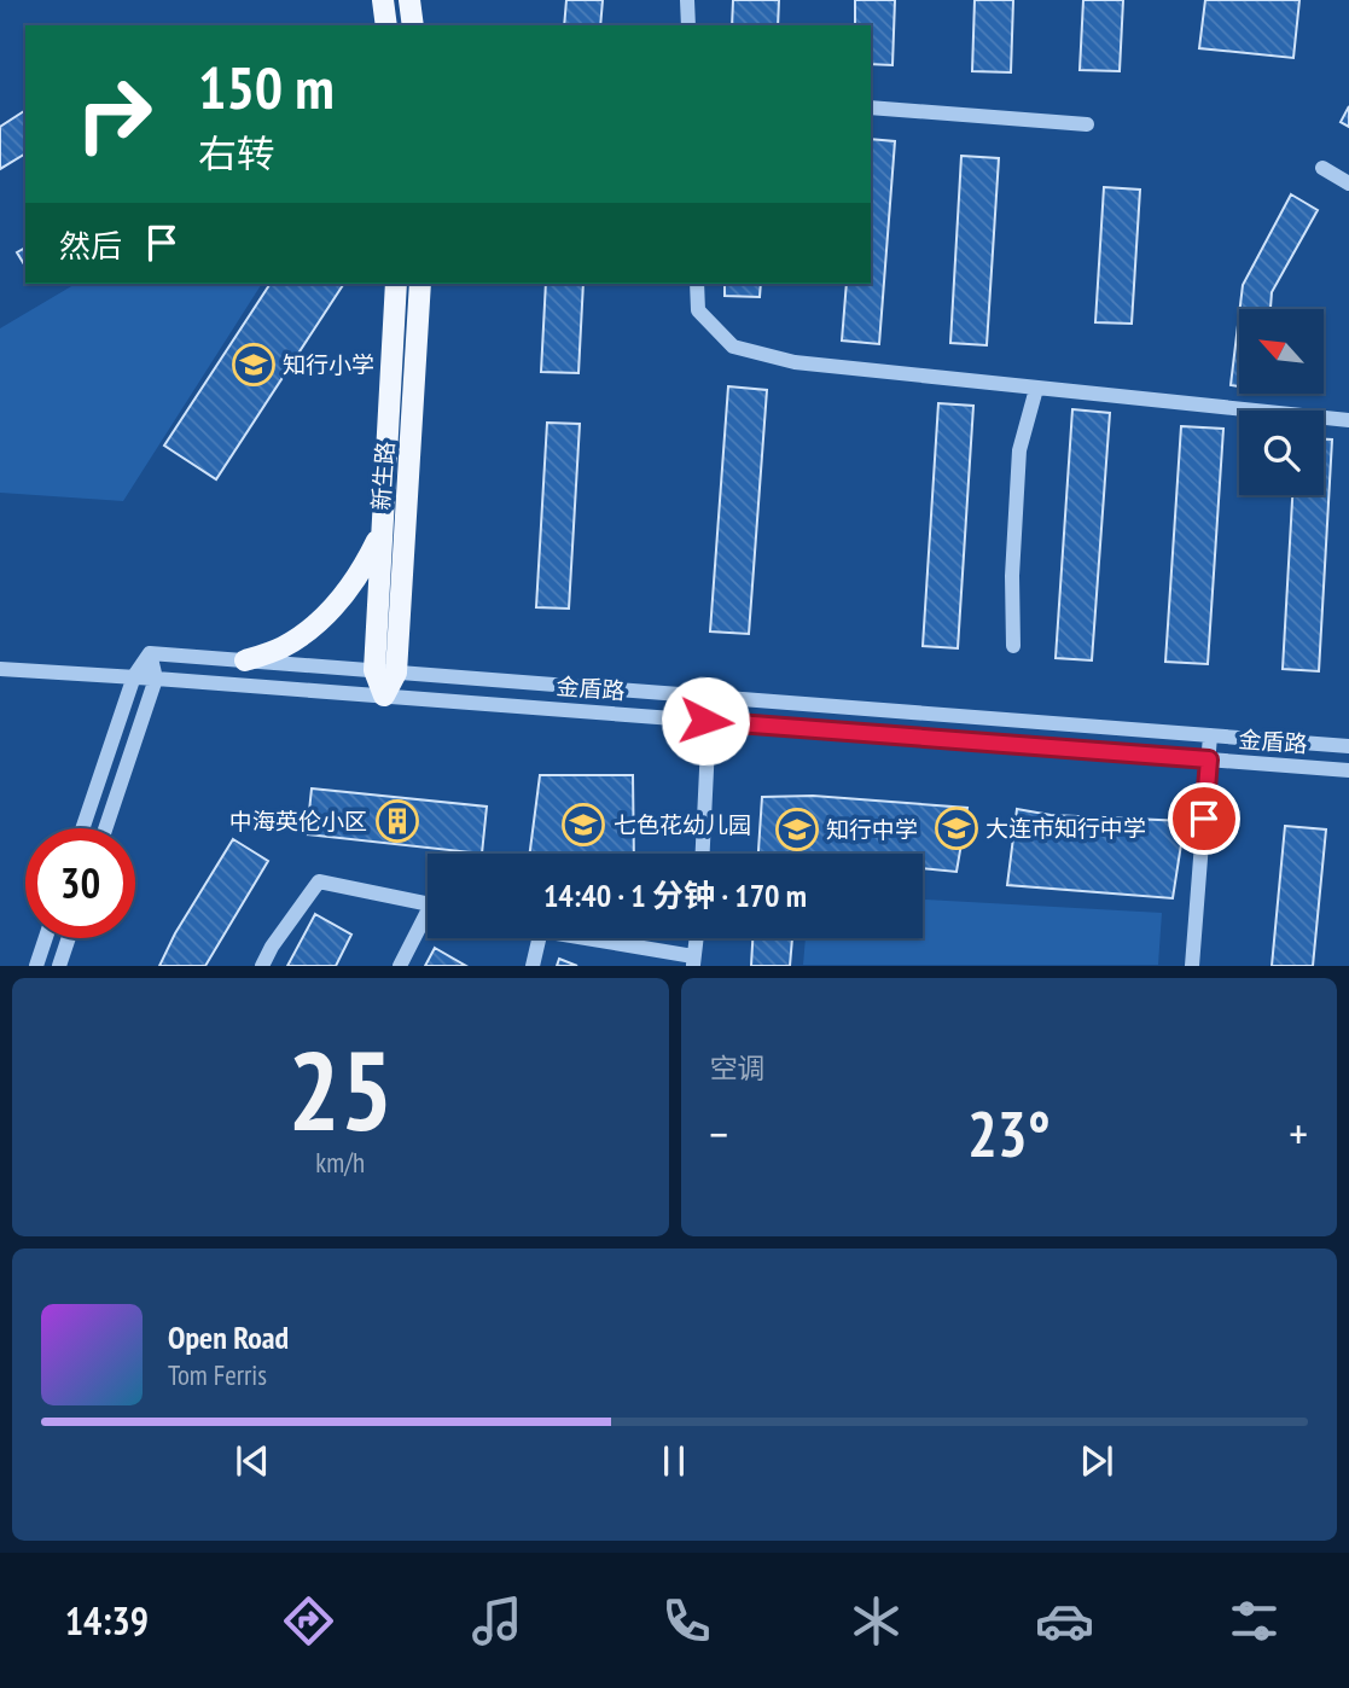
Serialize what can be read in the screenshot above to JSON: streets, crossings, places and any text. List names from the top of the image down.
{
  "streets": {
    "main road": ["新生路"],
    "street": ["金盾路"]
  },
  "crossings": [
    ["新生路", "金盾路"]
  ],
  "places": {
    "school or university": [
      "知行小学",
      "七色花幼儿园",
      "大连市知行中学",
      "知行中学"
    ],
    "building": ["中海英伦小区"]
  },
  "north": "top left",
  "page": {
    "turn": ["150 m", "右转"],
    "then": "然后",
    "limit": "30",
    "trip": "14:40 · 1 分钟 · 170 m",
    "tile": [
      ["25", "km/h"],
      "空调"
    ],
    "heat": ["−", "23°", "+"],
    "song": ["Open Road", "Tom Ferris"],
    "tabs": "14:39"
  }
}
